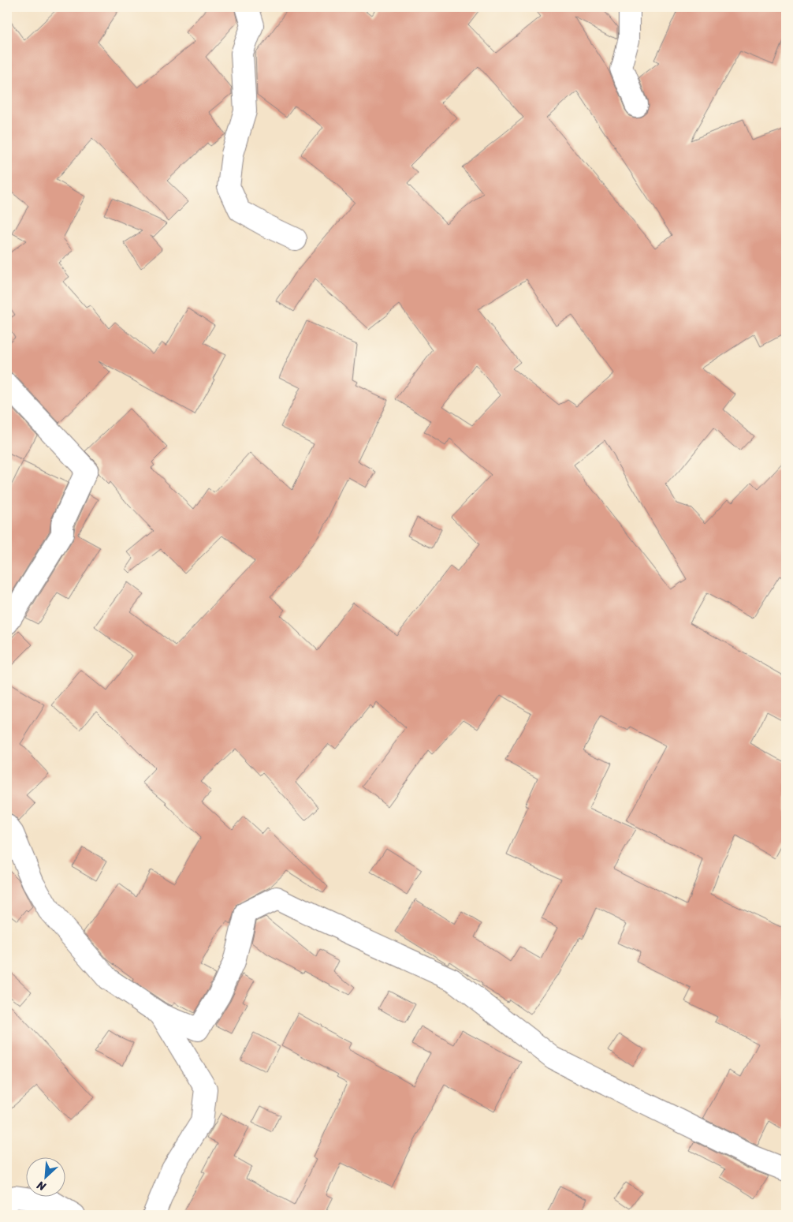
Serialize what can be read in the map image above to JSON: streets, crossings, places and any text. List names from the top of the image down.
{
  "north": "bottom left"
}
